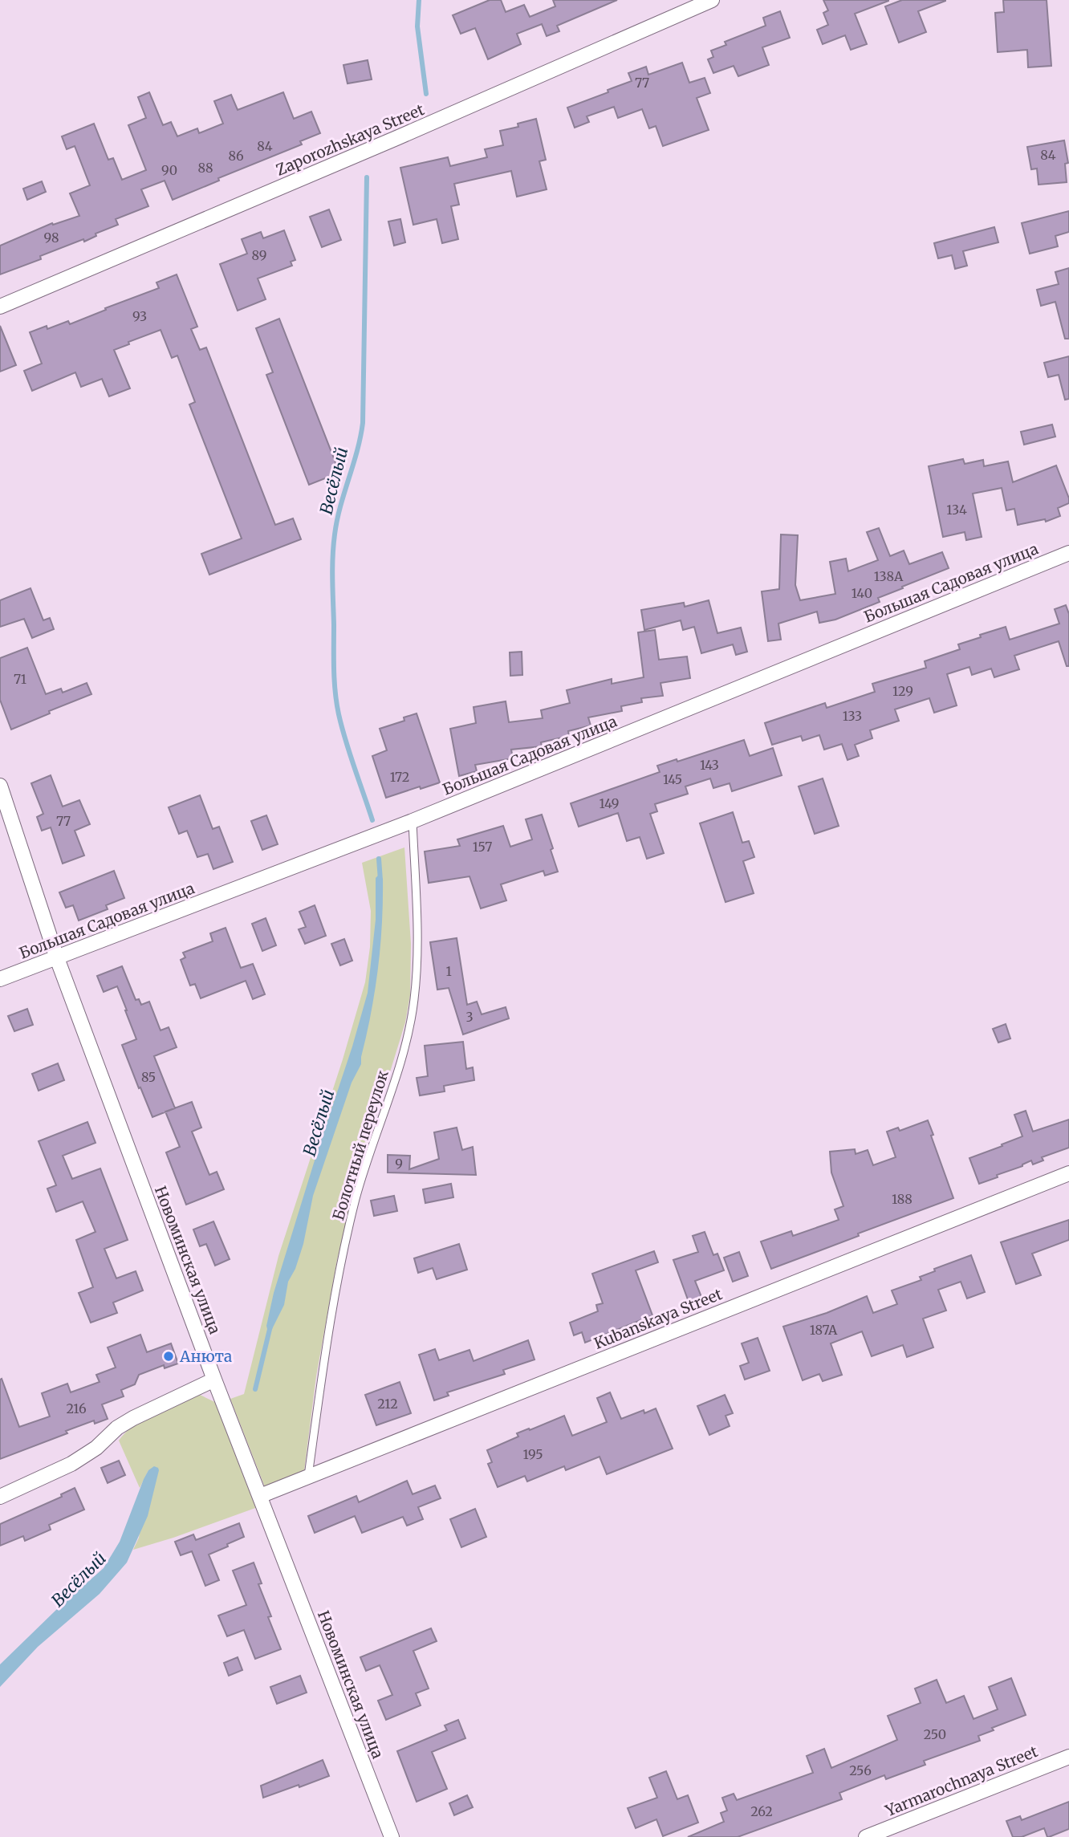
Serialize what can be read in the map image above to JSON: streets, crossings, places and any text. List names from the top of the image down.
{
  "streets": {
    "street": [
      "Zaporozhskaya Street",
      "Большая Садовая улица",
      "Новоминская улица",
      "Kubanskaya Street",
      "Yarmarochnaya Street"
    ],
    "lane": ["Болотный переулок"]
  },
  "crossings": [
    ["Большая Садовая улица", "Болотный переулок"],
    ["Большая Садовая улица", "Новоминская улица"],
    ["Болотный переулок", "Kubanskaya Street"],
    ["Новоминская улица", "Kubanskaya Street"]
  ],
  "water": ["Весёлый"],
  "places": ["Анюта"],
  "house_numbers": [
    "77",
    "84",
    "84",
    "86",
    "88",
    "90",
    "98",
    "89",
    "93",
    "134",
    "138А",
    "140",
    "71",
    "129",
    "133",
    "143",
    "172",
    "145",
    "149",
    "77",
    "157",
    "1",
    "3",
    "85",
    "9",
    "188",
    "187А",
    "212",
    "216",
    "195",
    "250",
    "256",
    "262"
  ]
}
